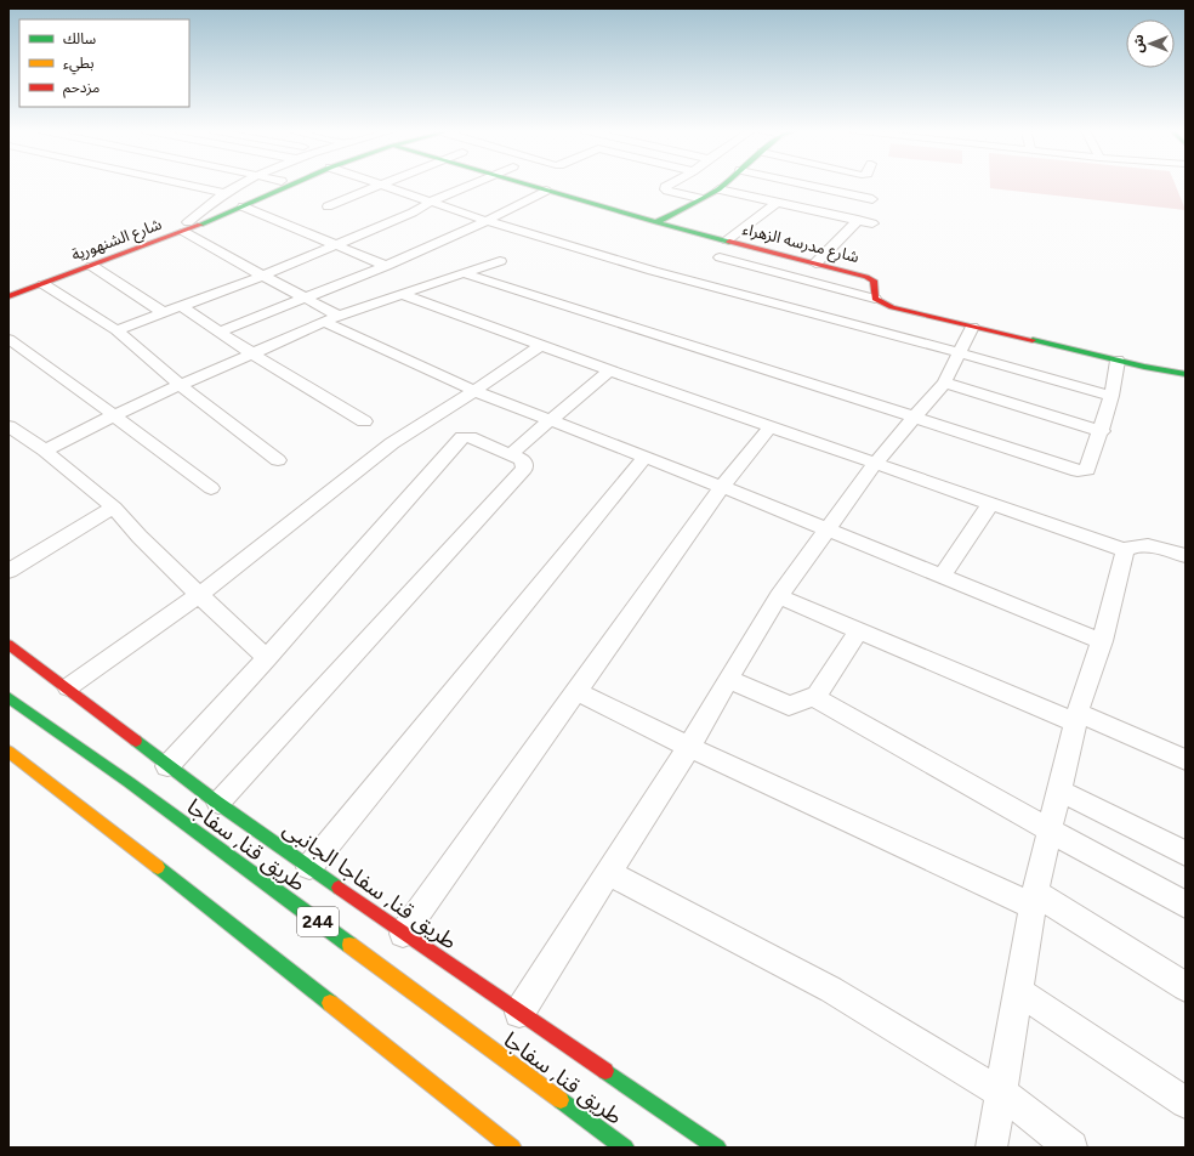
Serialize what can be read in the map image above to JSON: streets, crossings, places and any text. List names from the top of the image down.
{
  "streets": {
    "main road": [
      "شارع الشنهورية",
      "شارع مدرسه الزهراء",
      "طريق قنا, سفاجا",
      "طريق قنا, سفاجا الجانبى",
      "244"
    ]
  },
  "legend": ["سالك", "بطيء", "مزدحم"],
  "north": "left"
}
